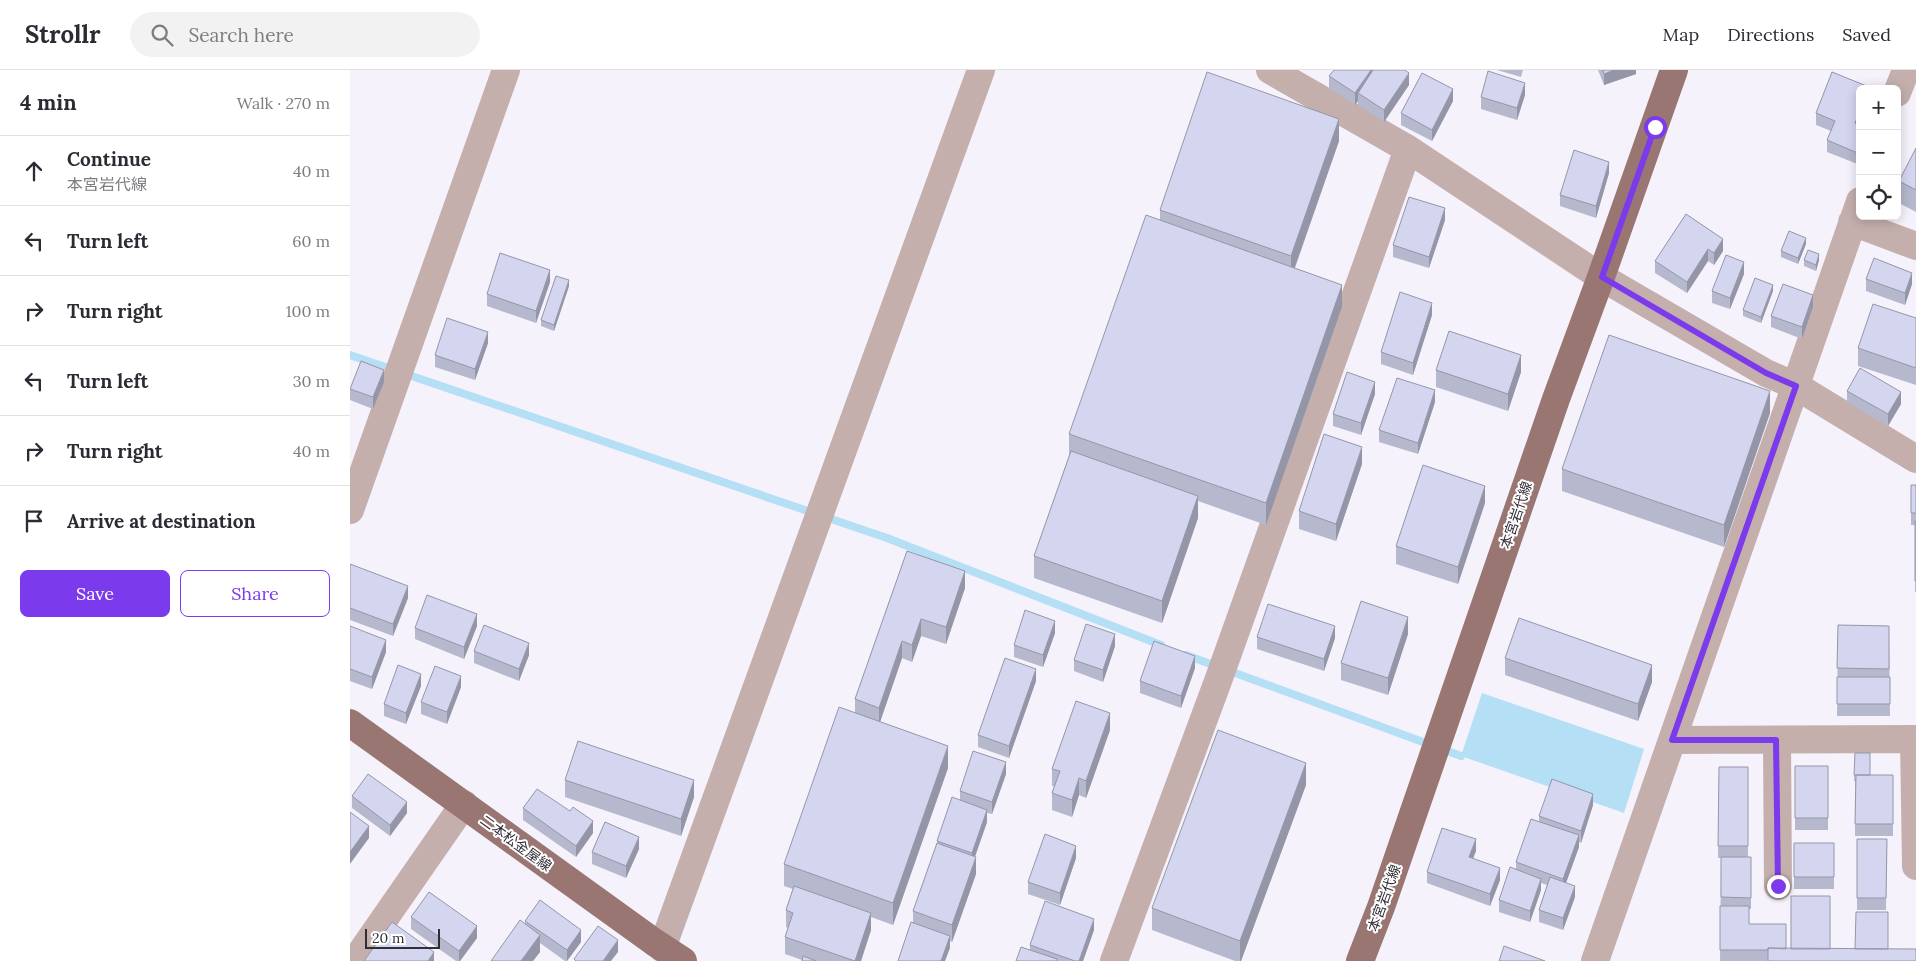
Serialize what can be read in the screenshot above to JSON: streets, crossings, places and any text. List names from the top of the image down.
{
  "streets": {
    "main road": ["本宮岩代線", "二本松金屋線"]
  },
  "scale_bar": "20 m",
  "page": {
    "header": "Strollr",
    "search": "Search here",
    "nav": ["Map", "Directions", "Saved"],
    "heading": ["4 min", "Walk · 270 m"],
    "map_buttons": ["+", "−"],
    "list": [
      ["Continue", "本宮岩代線", "40 m"],
      ["Turn left", "60 m"],
      ["Turn right", "100 m"],
      ["Turn left", "30 m"],
      ["Turn right", "40 m"],
      "Arrive at destination"
    ],
    "buttons": ["Save", "Share"],
    "scale": "20 m"
  }
}
